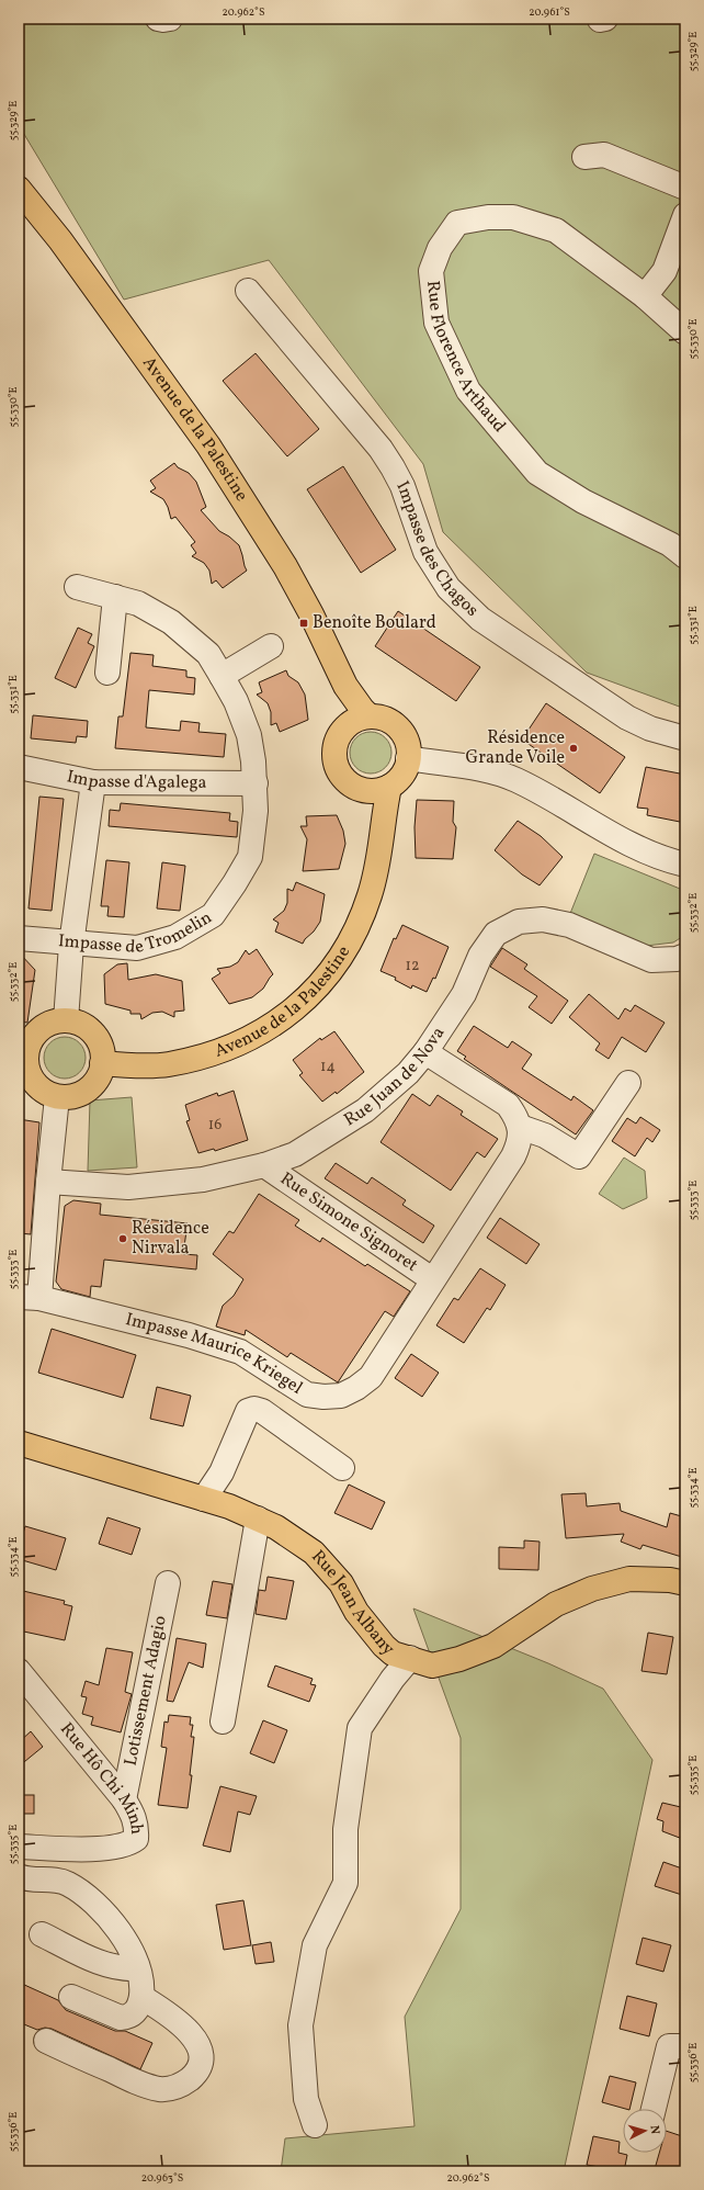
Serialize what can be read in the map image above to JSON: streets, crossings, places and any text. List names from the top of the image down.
{
  "streets": {
    "main road": ["Avenue de la Palestine", "Rue Jean Albany"],
    "street": [
      "Rue Florence Arthaud",
      "Impasse des Chagos",
      "Impasse d'Agalega",
      "Impasse de Tromelin",
      "Rue Juan de Nova",
      "Rue Simone Signoret",
      "Impasse Maurice Kriegel",
      "Lotissement Adagio",
      "Rue Hô Chi Minh"
    ]
  },
  "crossings": [
    ["Avenue de la Palestine", "Impasse Maurice Kriegel"],
    ["Impasse d'Agalega", "Impasse de Tromelin"],
    ["Rue Juan de Nova", "Rue Simone Signoret"],
    ["Rue Juan de Nova", "Impasse Maurice Kriegel"],
    ["Rue Simone Signoret", "Impasse Maurice Kriegel"],
    ["Lotissement Adagio", "Rue Hô Chi Minh"]
  ],
  "places": {
    "transit": ["Benoîte Boulard"],
    "other": ["Résidence Grande Voile", "Résidence Nirvala"]
  },
  "house_numbers": ["12", "14", "16"],
  "north": "right",
  "coordinates": [
    "20.962°S",
    "20.961°S",
    "55.329°E",
    "55.330°E",
    "55.331°E",
    "55.332°E",
    "55.333°E",
    "55.334°E",
    "55.335°E",
    "55.336°E",
    "20.963°S"
  ]
}
